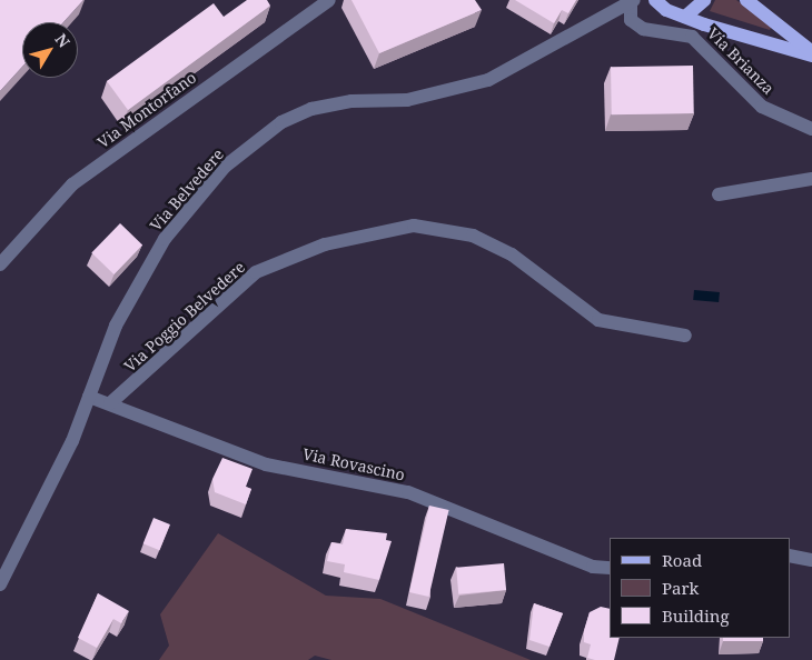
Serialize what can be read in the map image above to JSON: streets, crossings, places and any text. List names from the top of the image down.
{
  "streets": {
    "street": [
      "Via Brianza",
      "Via Montorfano",
      "Via Belvedere",
      "Via Poggio Belvedere",
      "Via Rovascino"
    ]
  },
  "crossings": [
    ["Via Brianza", "Via Belvedere"],
    ["Via Belvedere", "Via Rovascino"],
    ["Via Poggio Belvedere", "Via Rovascino"]
  ],
  "legend": ["Road", "Park", "Building"],
  "north": "top right"
}
